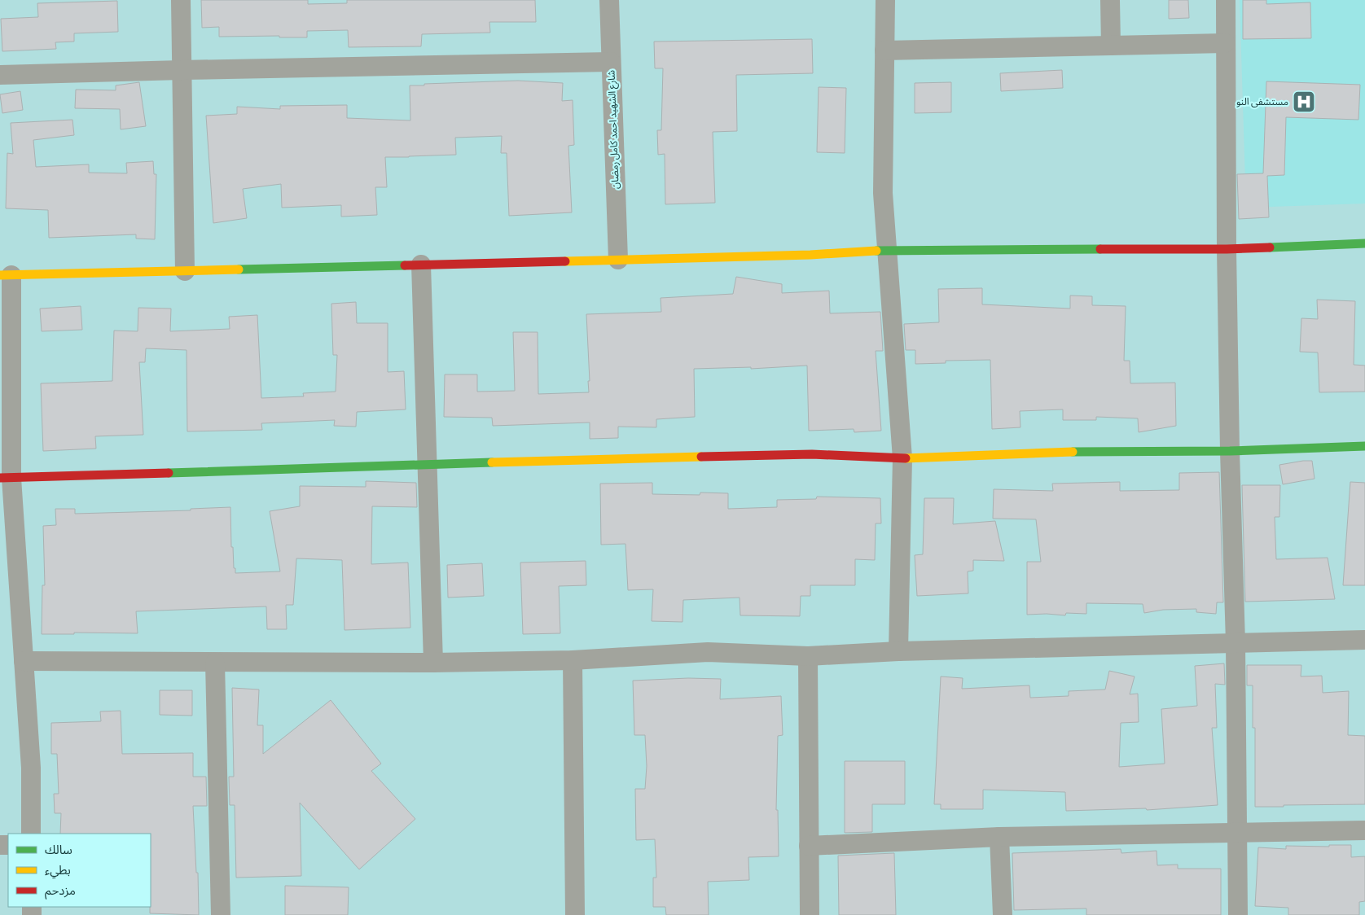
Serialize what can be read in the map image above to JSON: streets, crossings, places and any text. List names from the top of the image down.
{
  "streets": {
    "street": ["شارع الشهيد احمد كامل رمضان"]
  },
  "places": {
    "hospital": ["مستشفى النو"]
  },
  "legend": ["سالك", "بطيء", "مزدحم"]
}
